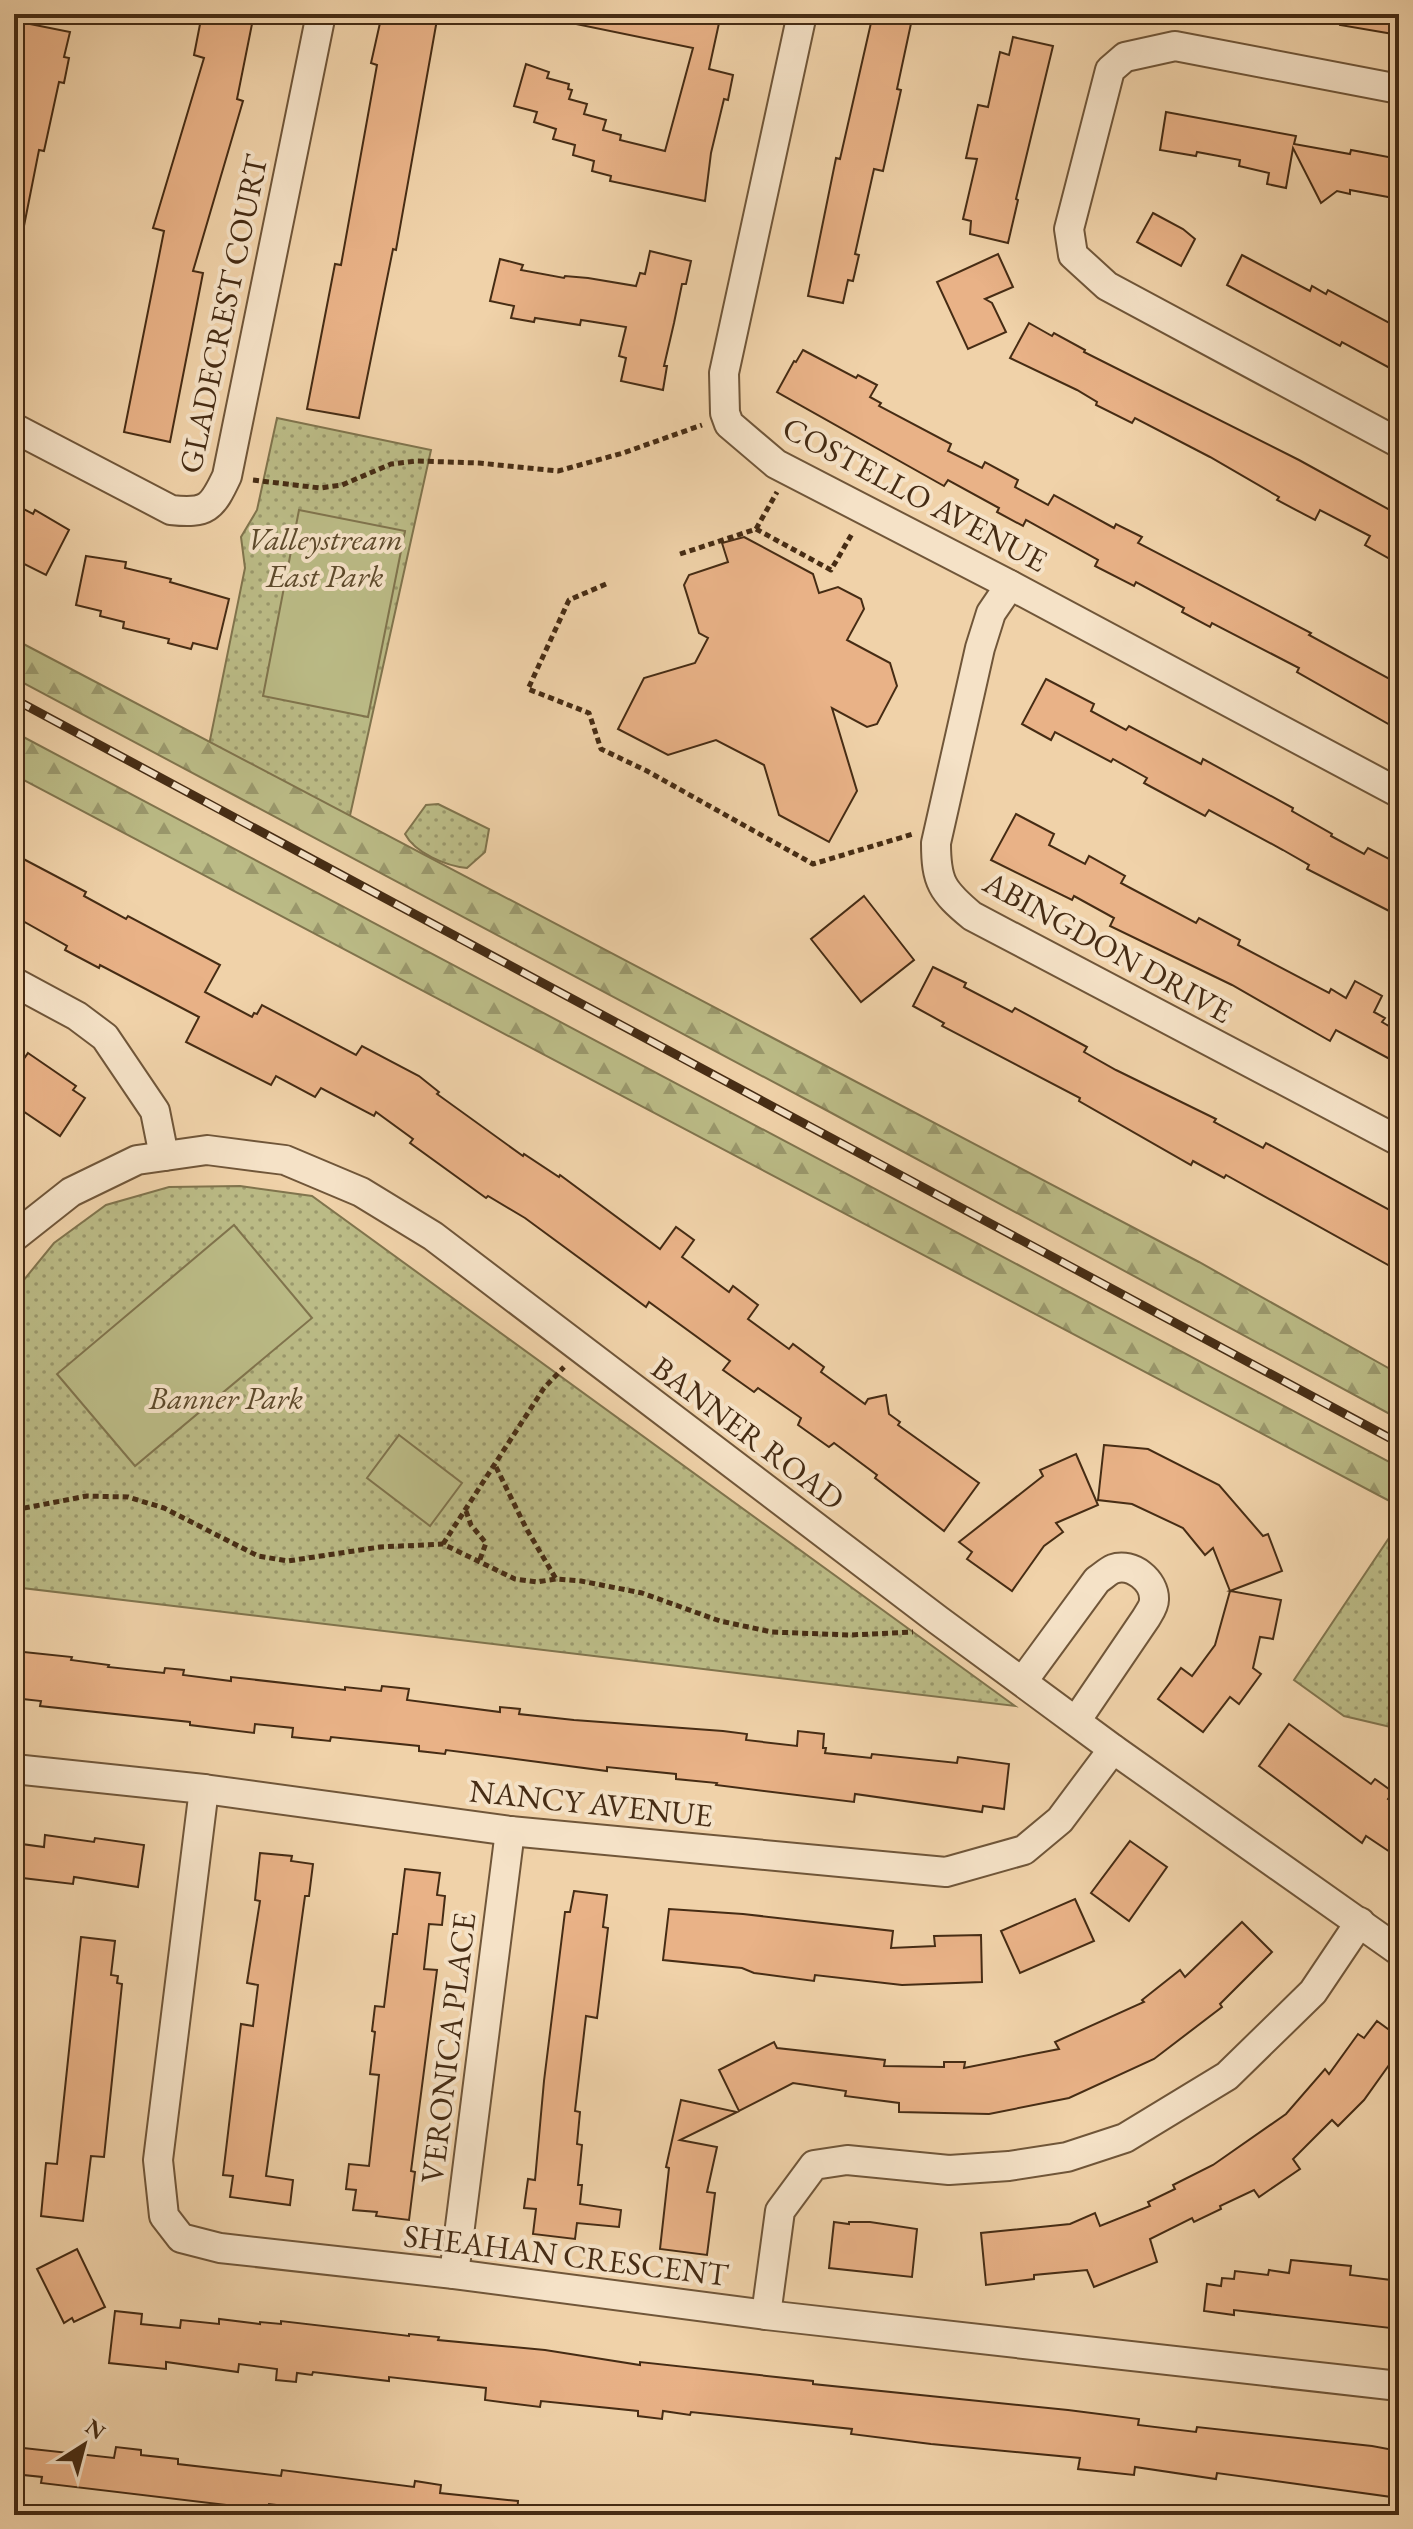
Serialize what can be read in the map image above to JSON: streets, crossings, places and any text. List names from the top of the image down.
{
  "streets": {
    "street": [
      "GLADECREST COURT",
      "COSTELLO AVENUE",
      "ABINGDON DRIVE",
      "BANNER ROAD",
      "NANCY AVENUE",
      "VERONICA PLACE",
      "SHEAHAN CRESCENT"
    ]
  },
  "crossings": [
    ["COSTELLO AVENUE", "ABINGDON DRIVE"],
    ["BANNER ROAD", "NANCY AVENUE"],
    ["NANCY AVENUE", "VERONICA PLACE"],
    ["NANCY AVENUE", "SHEAHAN CRESCENT"],
    ["VERONICA PLACE", "SHEAHAN CRESCENT"]
  ],
  "parks": ["Valleystream East Park", "Banner Park"],
  "north": "top right"
}
